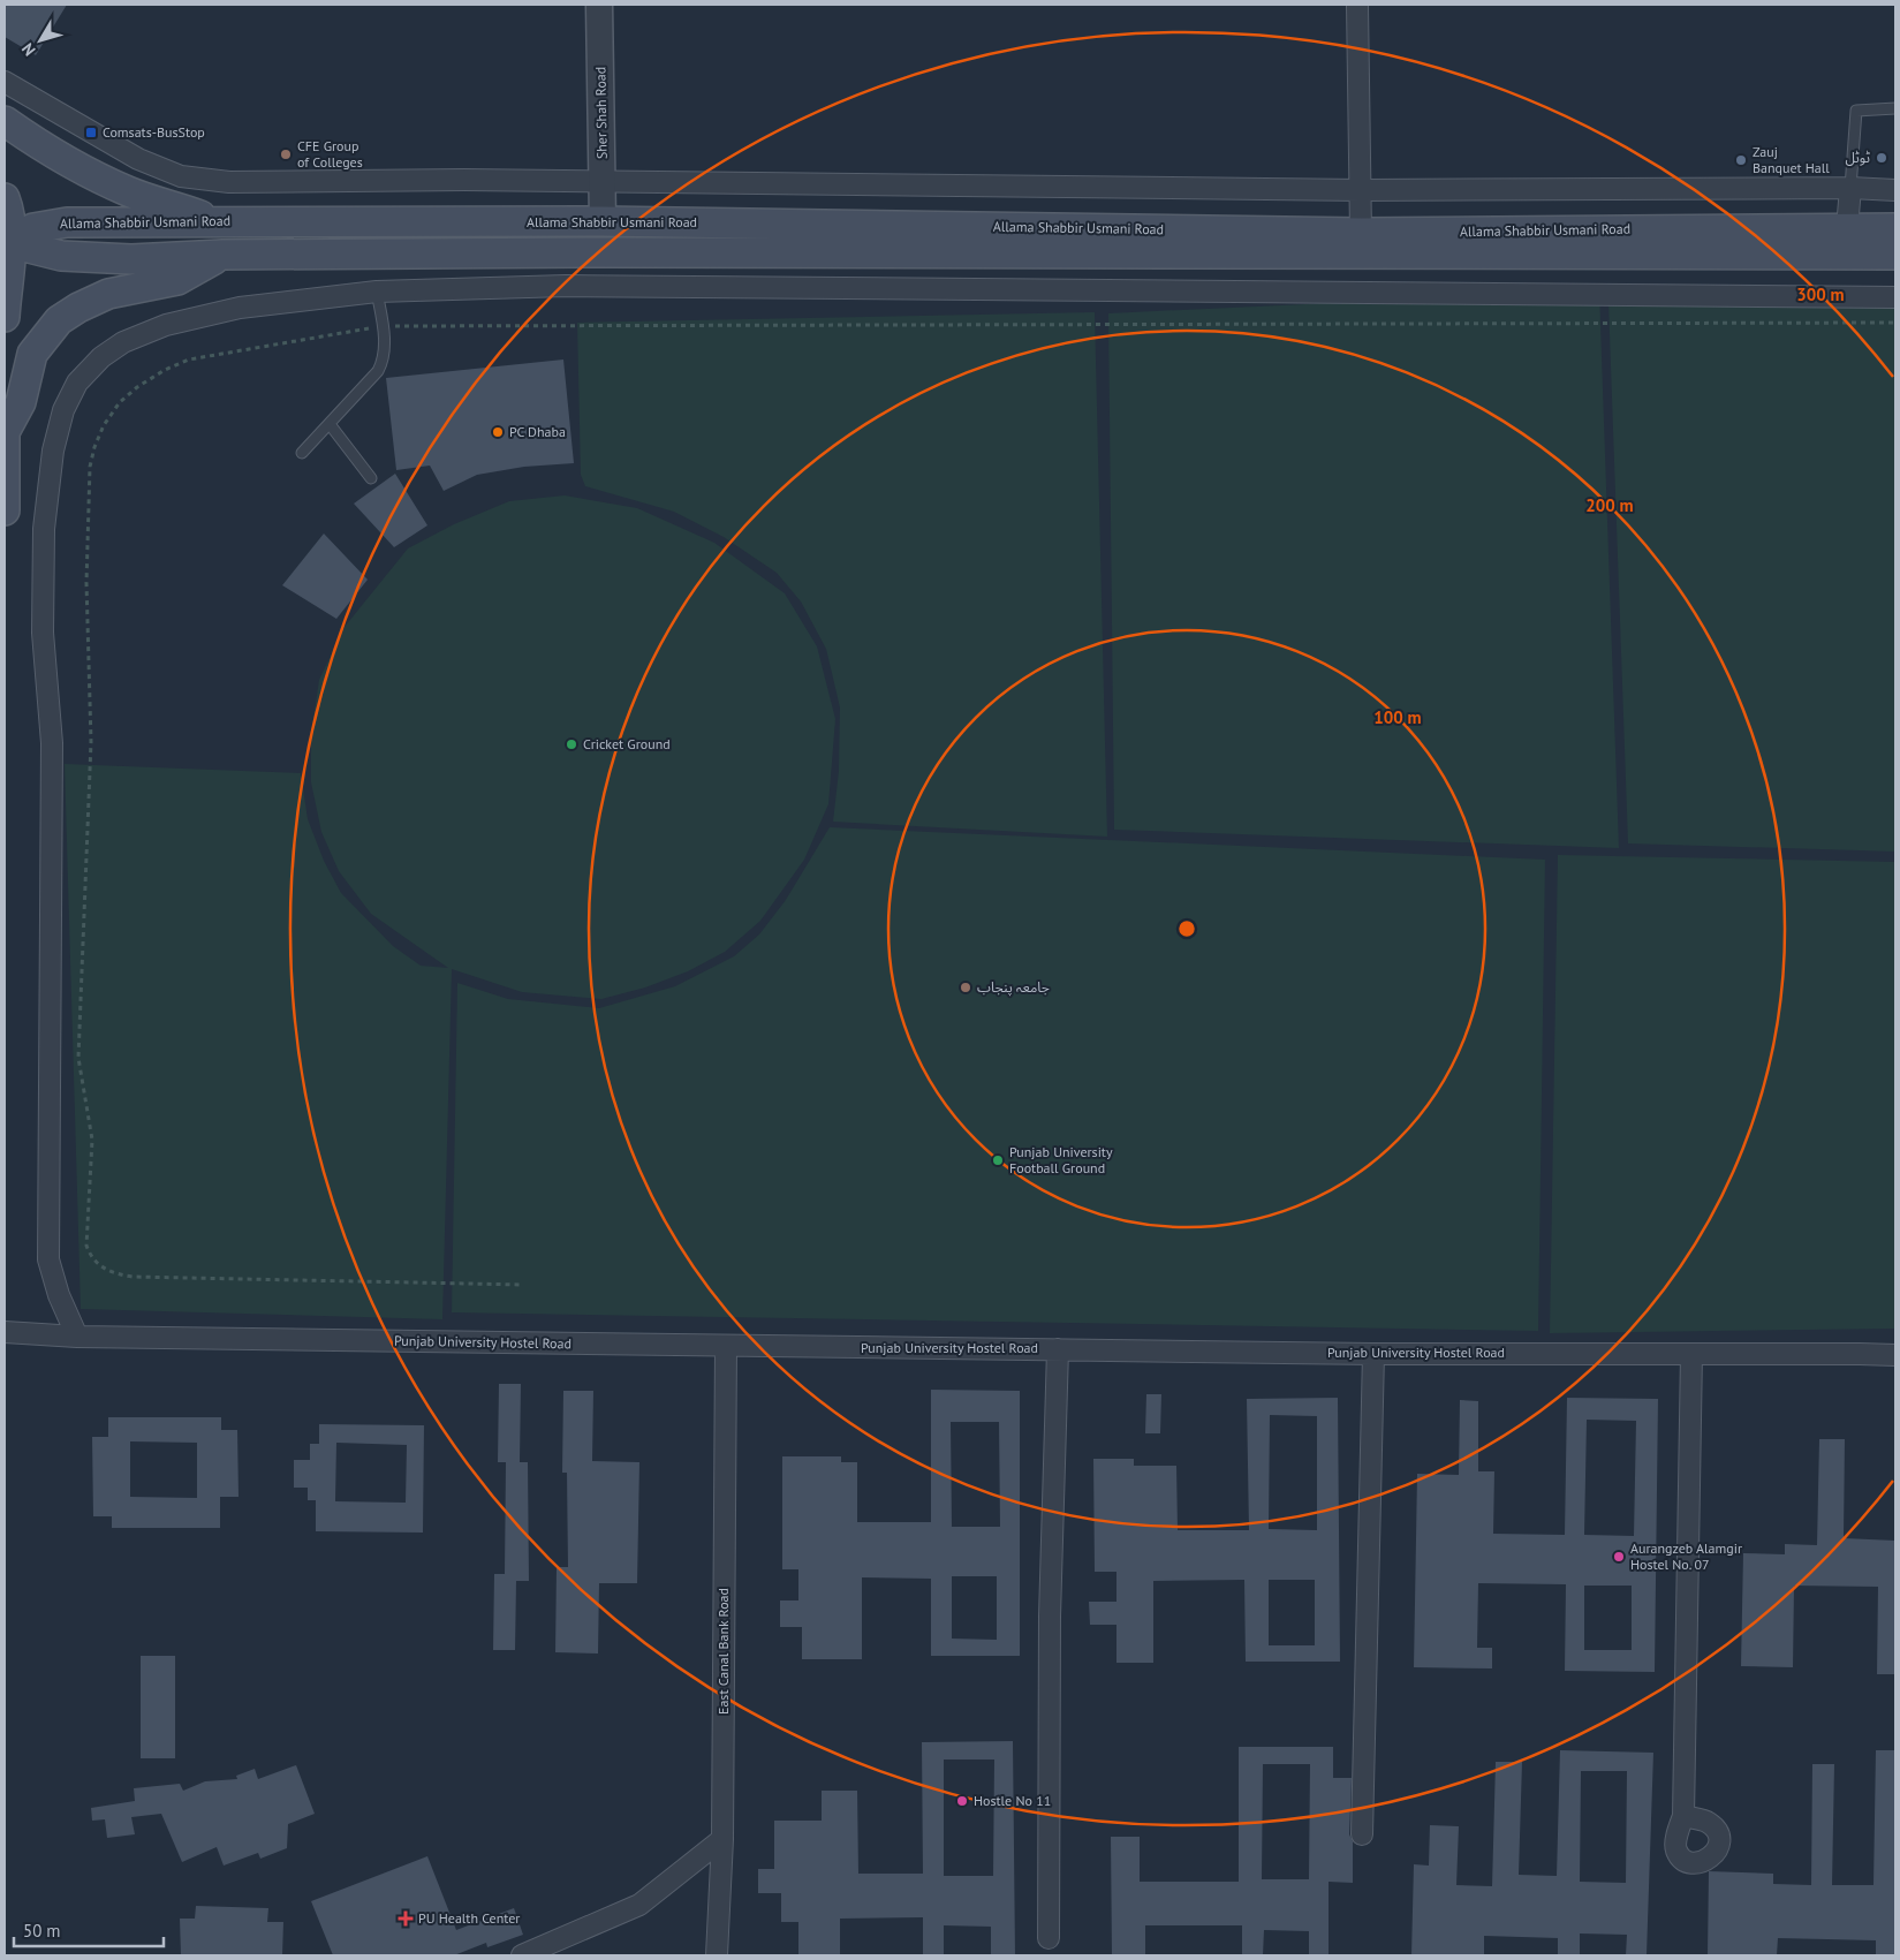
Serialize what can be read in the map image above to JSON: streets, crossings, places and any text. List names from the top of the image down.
{
  "streets": {
    "main road": ["Allama Shabbir Usmani Road"],
    "street": ["Sher Shah Road", "Punjab University Hostel Road", "East Canal Bank Road"]
  },
  "crossings": [
    ["Sher Shah Road", "Allama Shabbir Usmani Road"],
    ["Punjab University Hostel Road", "East Canal Bank Road"]
  ],
  "places": {
    "transit": ["Comsats-BusStop"],
    "other": [
      "CFE Group of Colleges",
      "ٹوٹل",
      "Zauj Banquet Hall",
      "PC Dhaba",
      "Cricket Ground",
      "جامعہ پنجاب",
      "Punjab University Football Ground",
      "Aurangzeb Alamgir Hostel No. 07",
      "Hostle No 11"
    ],
    "health": ["PU Health Center"]
  },
  "scale_bar": "50 m",
  "north": "bottom left",
  "rings": ["300 m", "200 m", "100 m"]
}
